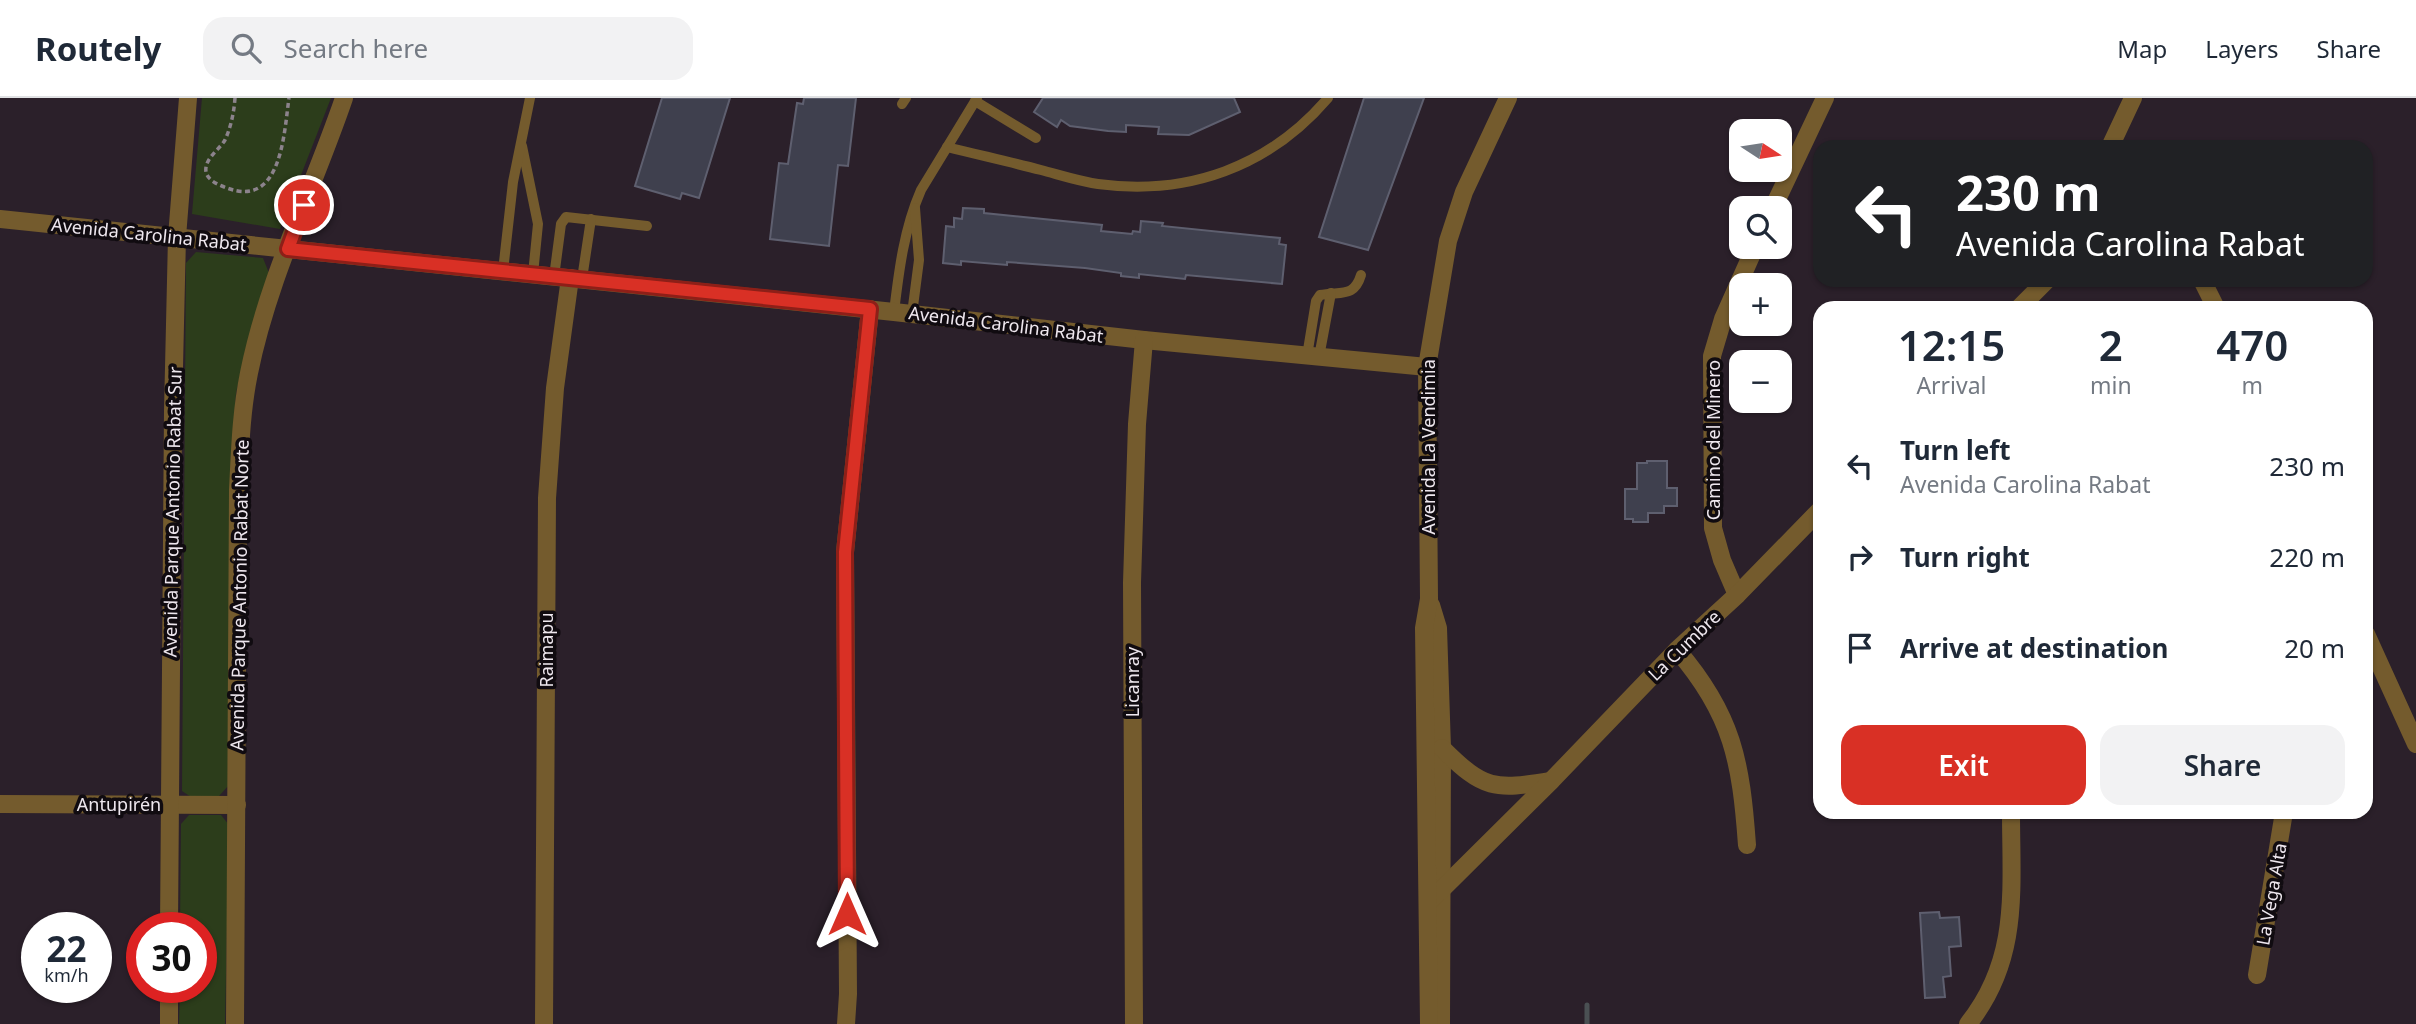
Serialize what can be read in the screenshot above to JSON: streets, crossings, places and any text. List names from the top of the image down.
{
  "streets": {
    "street": [
      "Avenida Carolina Rabat",
      "Camino del Minero",
      "Avenida La Vendimia",
      "Avenida Parque Antonio Rabat Sur",
      "Avenida Parque Antonio Rabat Norte",
      "La Cumbre",
      "Raimapu",
      "Licanray",
      "Antupirén",
      "La Vega Alta"
    ]
  },
  "crossings": [
    ["Avenida Carolina Rabat", "Avenida La Vendimia"],
    ["Avenida Carolina Rabat", "Avenida Parque Antonio Rabat Sur"],
    ["Avenida Carolina Rabat", "Avenida Parque Antonio Rabat Norte"],
    ["Avenida Carolina Rabat", "Raimapu"],
    ["Avenida Carolina Rabat", "Licanray"],
    ["Camino del Minero", "La Cumbre"],
    ["Avenida La Vendimia", "La Cumbre"],
    ["Avenida Parque Antonio Rabat Sur", "Antupirén"],
    ["Avenida Parque Antonio Rabat Norte", "Antupirén"]
  ],
  "north": "right",
  "page": {
    "header": "Routely",
    "search": "Search here",
    "nav": ["Map", "Layers", "Share"],
    "map_buttons": ["+", "−"],
    "turn": ["230 m", "Avenida Carolina Rabat"],
    "eta": [
      "12:15",
      "Arrival",
      "2",
      "min",
      "470",
      "m"
    ],
    "list": [
      {
        "name": "Turn left",
        "note": "Avenida Carolina Rabat",
        "value": "230 m"
      },
      {
        "name": "Turn right",
        "value": "220 m"
      },
      {
        "name": "Arrive at destination",
        "value": "20 m"
      }
    ],
    "buttons": ["Exit", "Share"],
    "speed": "22 km/h",
    "limit": "30"
  }
}
